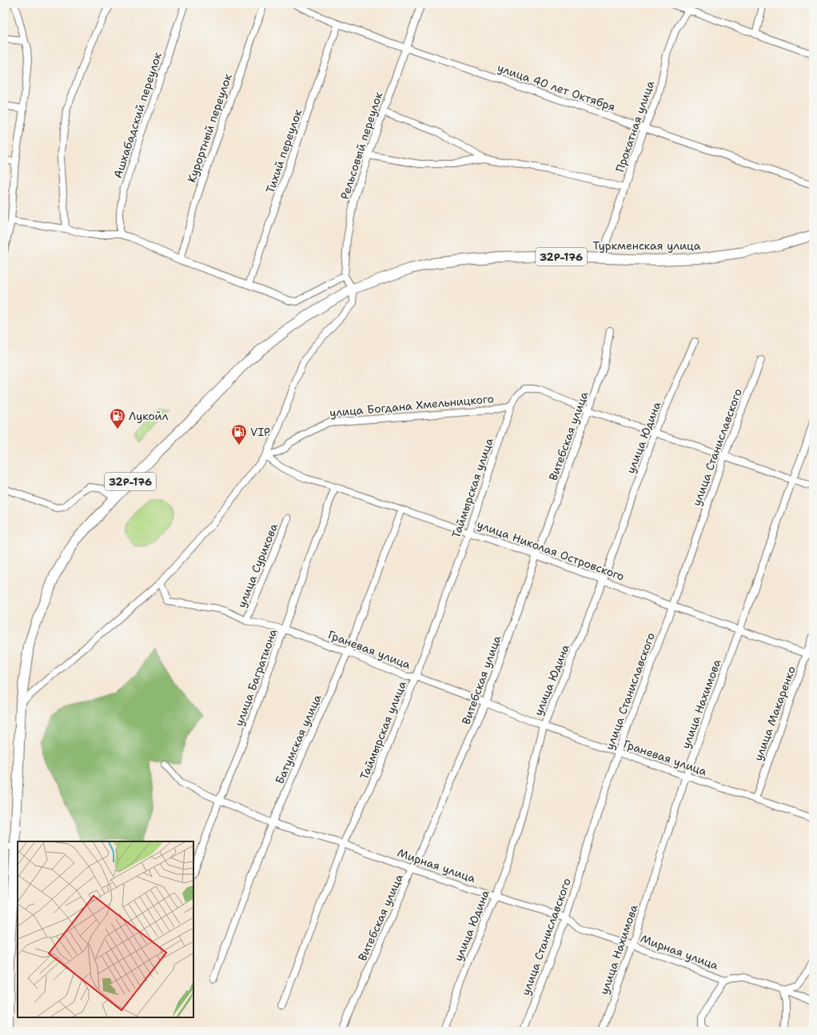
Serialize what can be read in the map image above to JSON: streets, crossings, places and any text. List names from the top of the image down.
{
  "streets": {
    "main road": ["Туркменская улица", "32Р-176"],
    "street": [
      "улица 40 лет Октября",
      "Ашхабадский переулок",
      "Прокатная улица",
      "Курортный переулок",
      "Рельсовый переулок",
      "Тихий переулок",
      "улица Богдана Хмельницкого",
      "Витебская улица",
      "улица Юдина",
      "улица Станиславского",
      "Таймырская улица",
      "улица Николая Островского",
      "улица Сурикова",
      "Граневая улица",
      "улица Багратиона",
      "улица Нахимова",
      "улица Макаренко",
      "Батумская улица",
      "Мирная улица"
    ]
  },
  "crossings": [
    ["улица 40 лет Октября", "Прокатная улица"],
    ["улица 40 лет Октября", "Рельсовый переулок"],
    ["улица 40 лет Октября", "Тихий переулок"],
    ["Прокатная улица", "Туркменская улица"],
    ["улица Богдана Хмельницкого", "Таймырская улица"],
    ["улица Богдана Хмельницкого", "улица Николая Островского"],
    ["Витебская улица", "улица Николая Островского"],
    ["Витебская улица", "Граневая улица"],
    ["Витебская улица", "Мирная улица"],
    ["улица Юдина", "улица Николая Островского"],
    ["улица Юдина", "Граневая улица"],
    ["улица Юдина", "Мирная улица"],
    ["улица Станиславского", "улица Николая Островского"],
    ["улица Станиславского", "Граневая улица"],
    ["улица Станиславского", "Мирная улица"],
    ["Таймырская улица", "улица Николая Островского"],
    ["Таймырская улица", "Граневая улица"],
    ["Таймырская улица", "Мирная улица"],
    ["улица Николая Островского", "улица Багратиона"],
    ["улица Николая Островского", "улица Нахимова"],
    ["улица Николая Островского", "улица Макаренко"],
    ["улица Николая Островского", "Батумская улица"],
    ["улица Сурикова", "Граневая улица"],
    ["Граневая улица", "улица Багратиона"],
    ["Граневая улица", "улица Нахимова"],
    ["Граневая улица", "улица Макаренко"],
    ["Граневая улица", "Батумская улица"],
    ["улица Багратиона", "Мирная улица"],
    ["улица Нахимова", "Мирная улица"],
    ["Батумская улица", "Мирная улица"]
  ],
  "places": {
    "fuel station": ["Лукойл", "VIP"]
  }
}
